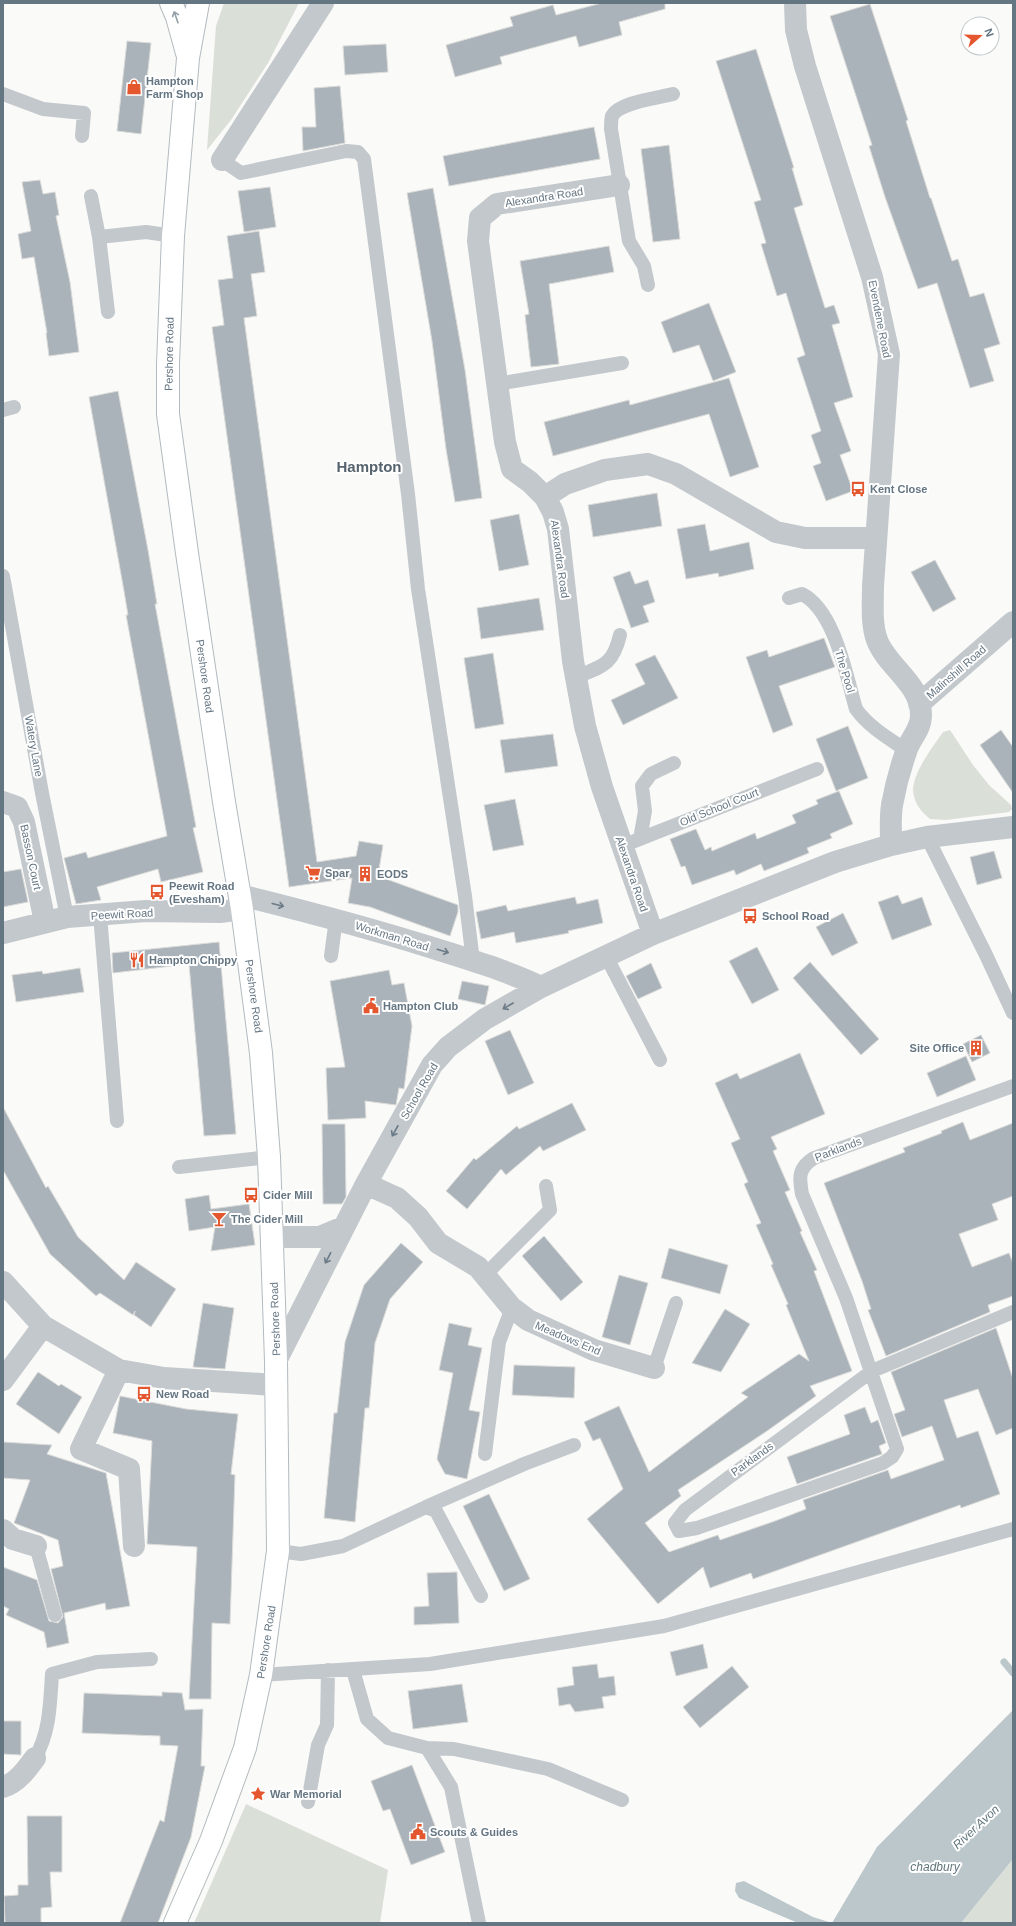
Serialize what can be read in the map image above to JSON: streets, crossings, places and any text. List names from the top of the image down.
{
  "streets": {
    "main road": ["Pershore Road"],
    "street": [
      "Alexandra Road",
      "Evendene Road",
      "Malinshill Road",
      "Basson Court",
      "Peewit Road",
      "Workman Road",
      "School Road",
      "Meadows End"
    ],
    "lane": [
      "The Pool",
      "Watery Lane",
      "Old School Court",
      "Parklands"
    ]
  },
  "crossings": [
    ["Alexandra Road", "Old School Court"],
    ["Alexandra Road", "School Road"],
    ["Evendene Road", "Malinshill Road"],
    ["Pershore Road", "Peewit Road"],
    ["Pershore Road", "Workman Road"],
    ["Pershore Road", "School Road"],
    ["The Pool", "Malinshill Road"],
    ["Malinshill Road", "School Road"],
    ["Watery Lane", "Peewit Road"],
    ["Basson Court", "Peewit Road"],
    ["Peewit Road", "Workman Road"],
    ["Workman Road", "School Road"],
    ["School Road", "Meadows End"]
  ],
  "one_way": ["Workman Road", "School Road"],
  "districts": ["Hampton"],
  "water": ["River Avon", "chadbury"],
  "places": {
    "shop": ["Hampton Farm Shop"],
    "bus stop": [
      "Kent Close",
      "Peewit Road (Evesham)",
      "School Road",
      "Cider Mill",
      "New Road"
    ],
    "supermarket": ["Spar"],
    "building": ["EODS", "Site Office"],
    "restaurant": ["Hampton Chippy"],
    "public building": ["Hampton Club", "Scouts & Guides"],
    "bar": ["The Cider Mill"],
    "place": ["War Memorial"]
  },
  "north": "right"
}
